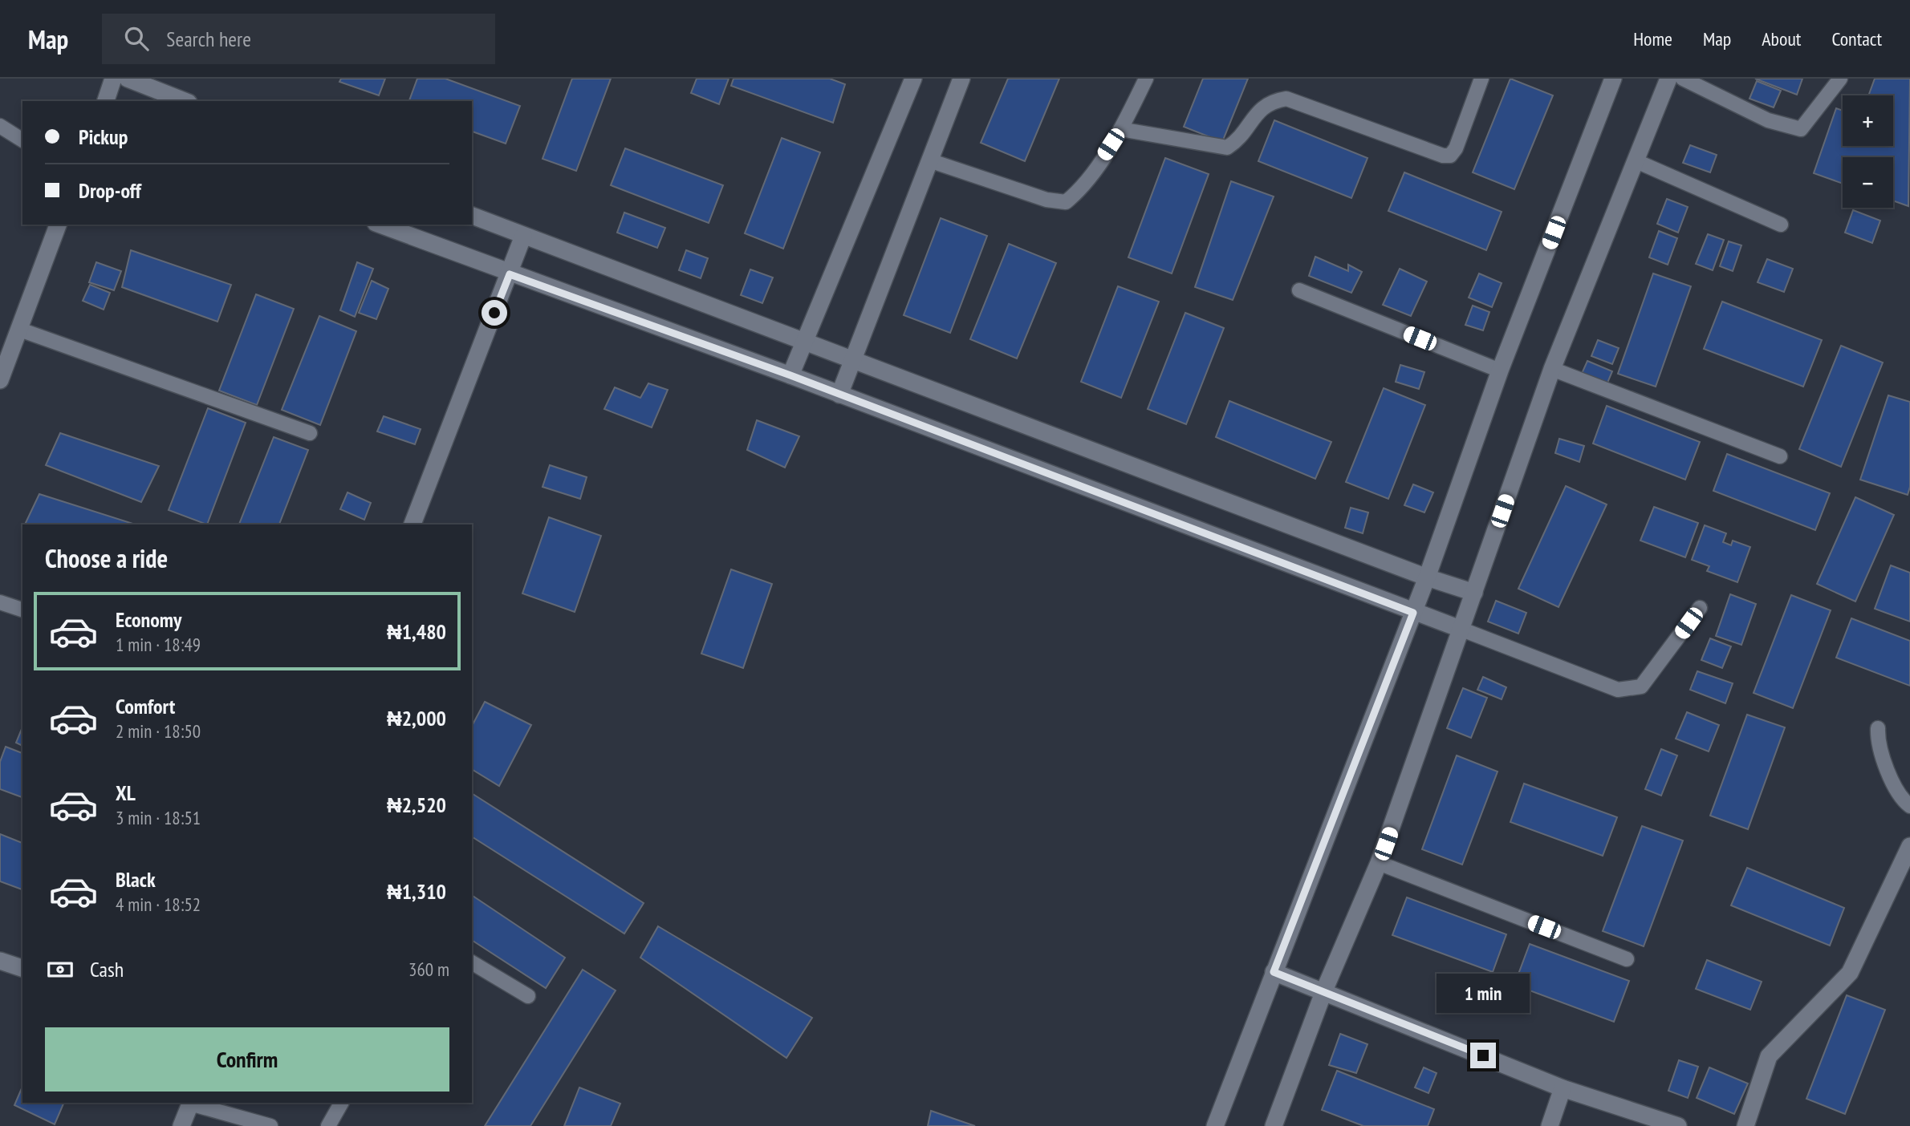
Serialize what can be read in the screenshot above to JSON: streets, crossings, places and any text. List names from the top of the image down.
{
  "page": {
    "header": "Map",
    "search": "Search here",
    "nav": [
      "Home",
      "Map",
      "About",
      "Contact"
    ],
    "map_buttons": ["+", "−"],
    "banner": ["Pickup", "Drop-off"],
    "heading": "Choose a ride",
    "list": [
      {
        "name": "Economy",
        "note": "1 min · 18:49",
        "value": "₦1,480"
      },
      {
        "name": "Comfort",
        "note": "2 min · 18:50",
        "value": "₦2,000"
      },
      {
        "name": "XL",
        "note": "3 min · 18:51",
        "value": "₦2,520"
      },
      {
        "name": "Black",
        "note": "4 min · 18:52",
        "value": "₦1,310"
      }
    ],
    "pay": ["Cash", "360 m"],
    "bubble": "1 min",
    "buttons": "Confirm"
  }
}
